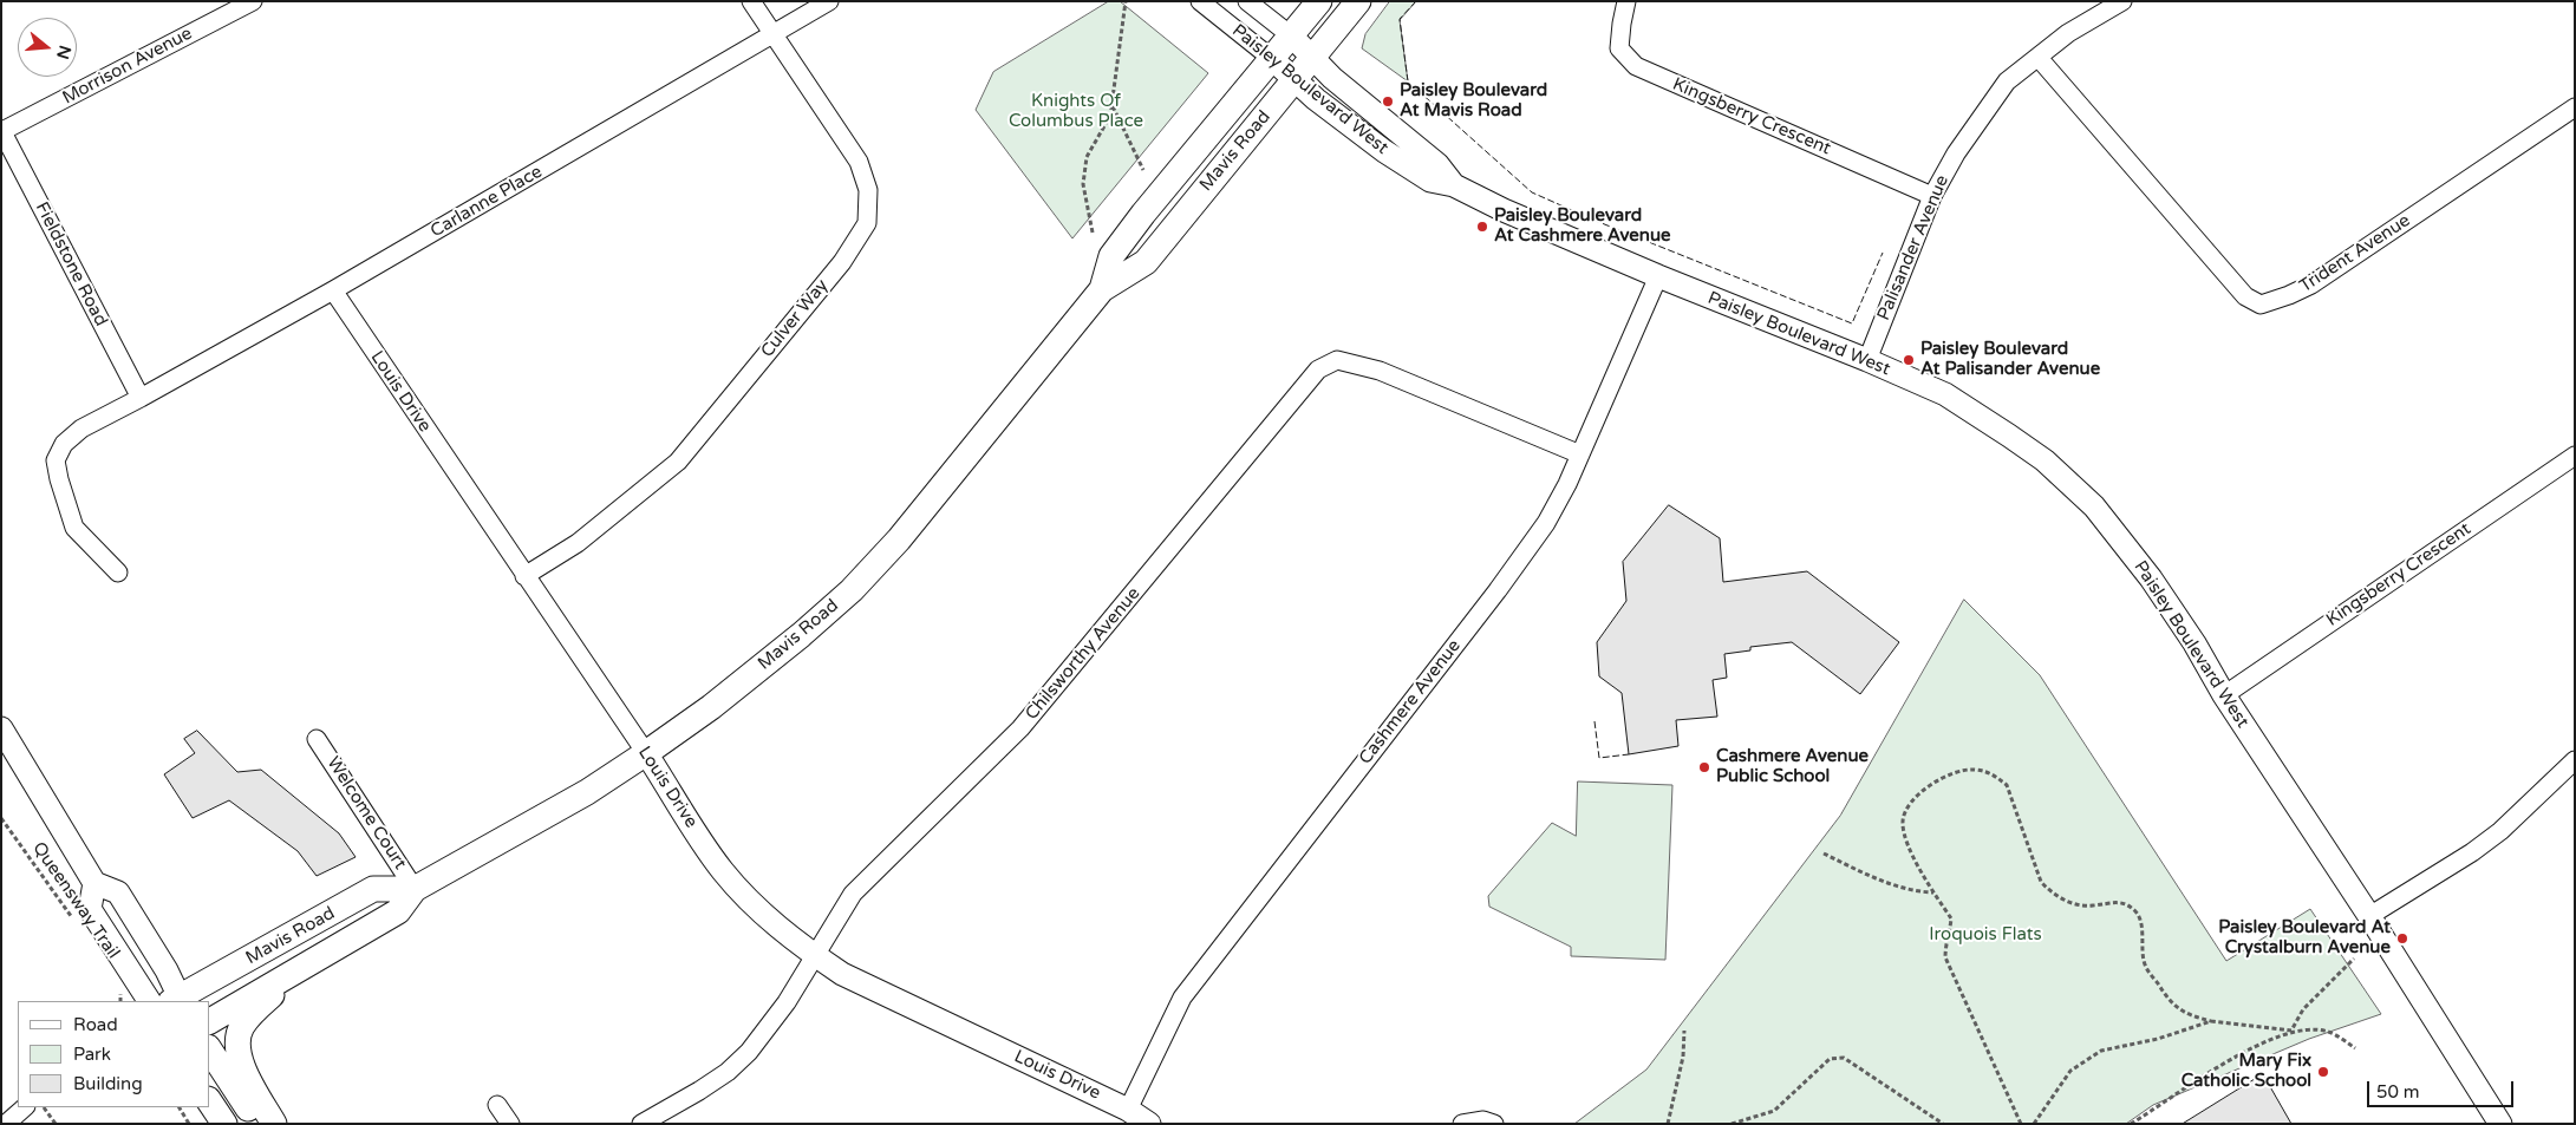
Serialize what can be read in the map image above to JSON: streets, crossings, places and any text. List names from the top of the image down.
{
  "streets": {
    "main road": ["Mavis Road"],
    "street": [
      "Morrison Avenue",
      "Paisley Boulevard West",
      "Kingsberry Crescent",
      "Carlanne Place",
      "Palisander Avenue",
      "Trident Avenue",
      "Fieldstone Road",
      "Culver Way",
      "Louis Drive",
      "Chilsworthy Avenue",
      "Cashmere Avenue",
      "Welcome Court"
    ],
    "path": ["Queensway Trail"]
  },
  "crossings": [
    ["Morrison Avenue", "Fieldstone Road"],
    ["Paisley Boulevard West", "Kingsberry Crescent"],
    ["Paisley Boulevard West", "Mavis Road"],
    ["Paisley Boulevard West", "Palisander Avenue"],
    ["Paisley Boulevard West", "Cashmere Avenue"],
    ["Kingsberry Crescent", "Palisander Avenue"],
    ["Mavis Road", "Louis Drive"],
    ["Mavis Road", "Welcome Court"],
    ["Carlanne Place", "Fieldstone Road"],
    ["Carlanne Place", "Culver Way"],
    ["Carlanne Place", "Louis Drive"],
    ["Palisander Avenue", "Trident Avenue"],
    ["Culver Way", "Louis Drive"],
    ["Louis Drive", "Chilsworthy Avenue"],
    ["Louis Drive", "Cashmere Avenue"],
    ["Chilsworthy Avenue", "Cashmere Avenue"]
  ],
  "parks": ["Knights Of Columbus Place", "Iroquois Flats"],
  "places": [
    "Paisley Boulevard At Mavis Road",
    "Paisley Boulevard At Cashmere Avenue",
    "Paisley Boulevard At Palisander Avenue",
    "Cashmere Avenue Public School",
    "Paisley Boulevard At Crystalburn Avenue",
    "Mary Fix Catholic School"
  ],
  "legend": ["Road", "Park", "Building"],
  "scale_bar": "50 m",
  "north": "right"
}
